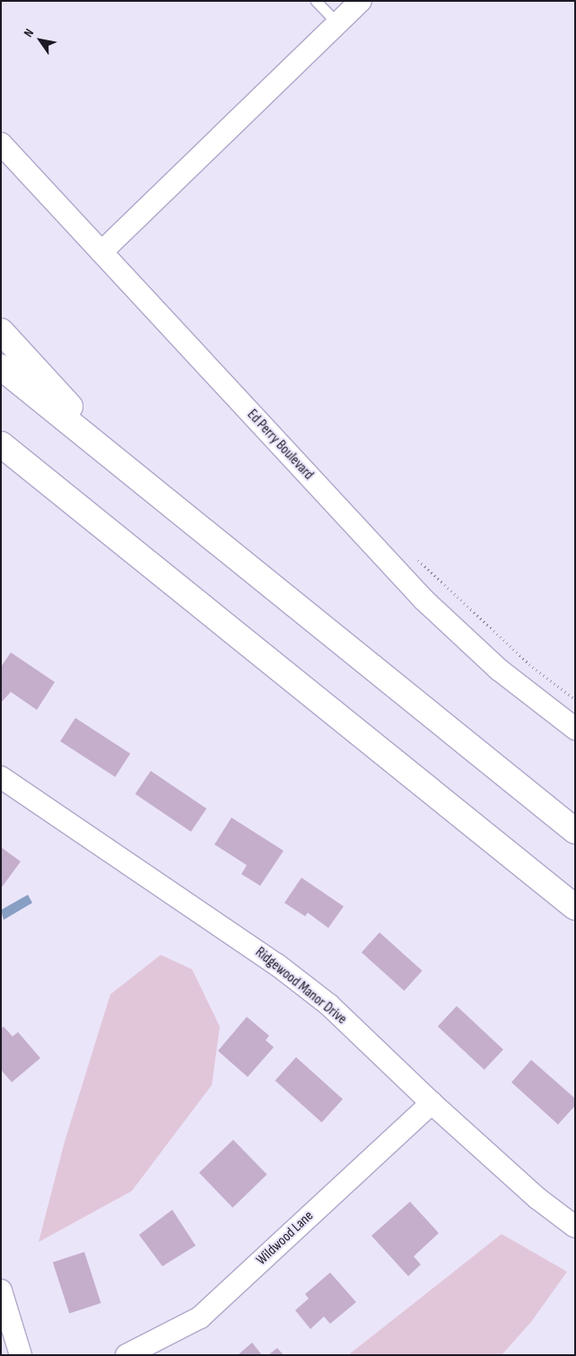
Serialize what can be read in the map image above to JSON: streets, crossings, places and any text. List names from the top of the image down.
{
  "streets": {
    "street": ["Ed Perry Boulevard", "Ridgewood Manor Drive", "Wildwood Lane"]
  },
  "crossings": [
    ["Ridgewood Manor Drive", "Wildwood Lane"]
  ],
  "north": "top left"
}
